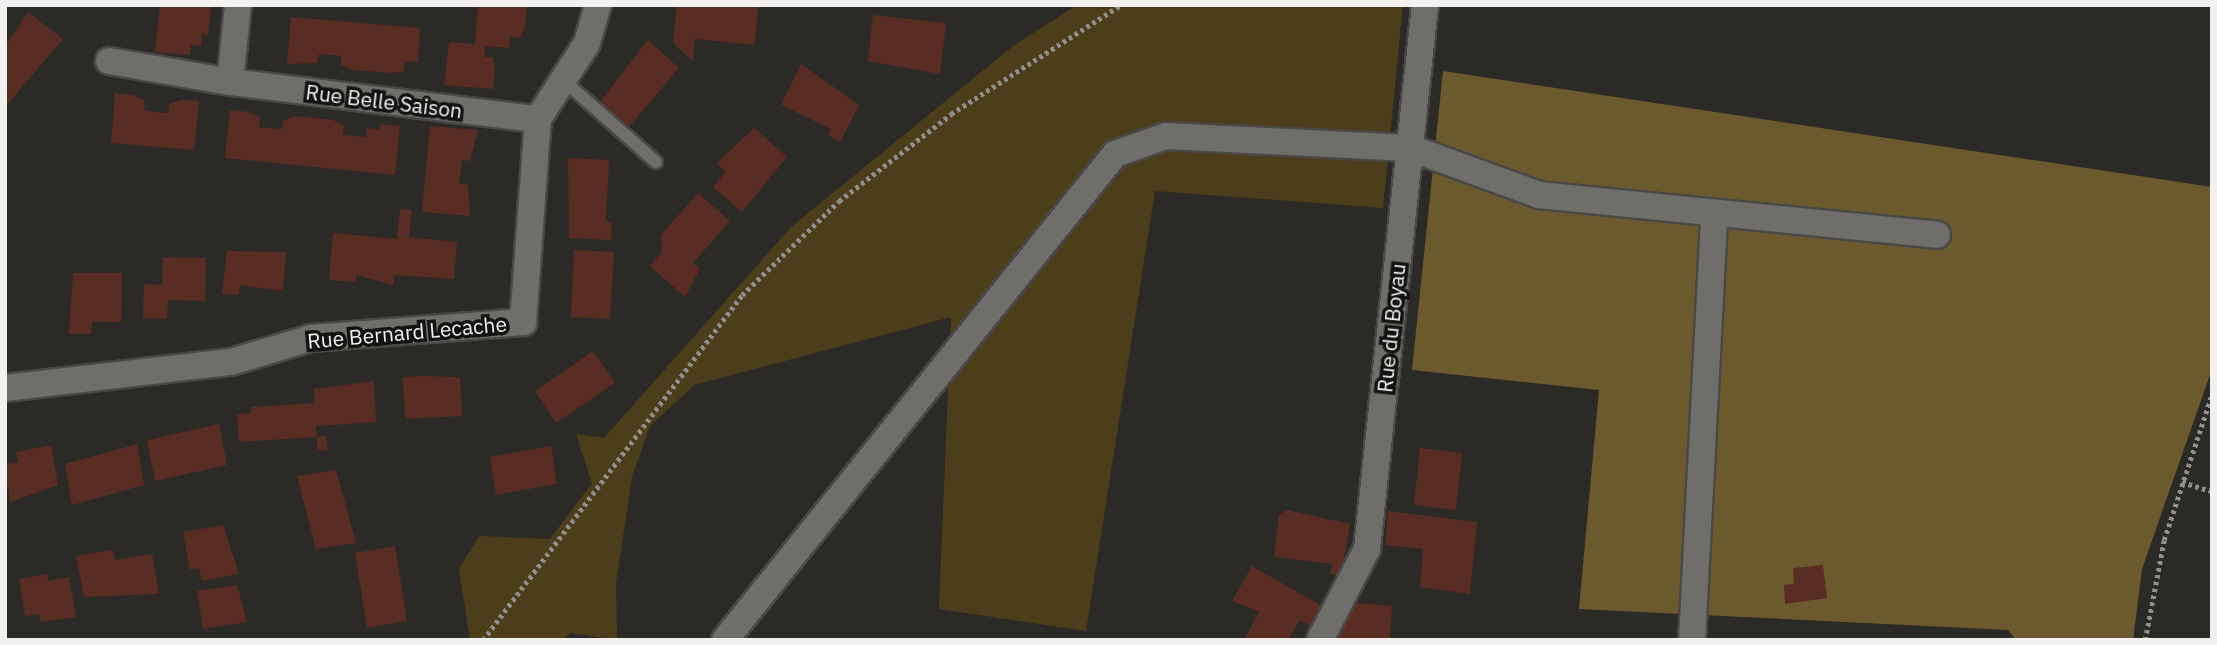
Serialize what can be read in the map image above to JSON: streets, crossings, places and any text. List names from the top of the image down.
{
  "streets": {
    "street": ["Rue Belle Saison", "Rue du Boyau", "Rue Bernard Lecache"]
  },
  "crossings": [
    ["Rue Belle Saison", "Rue Bernard Lecache"]
  ]
}
